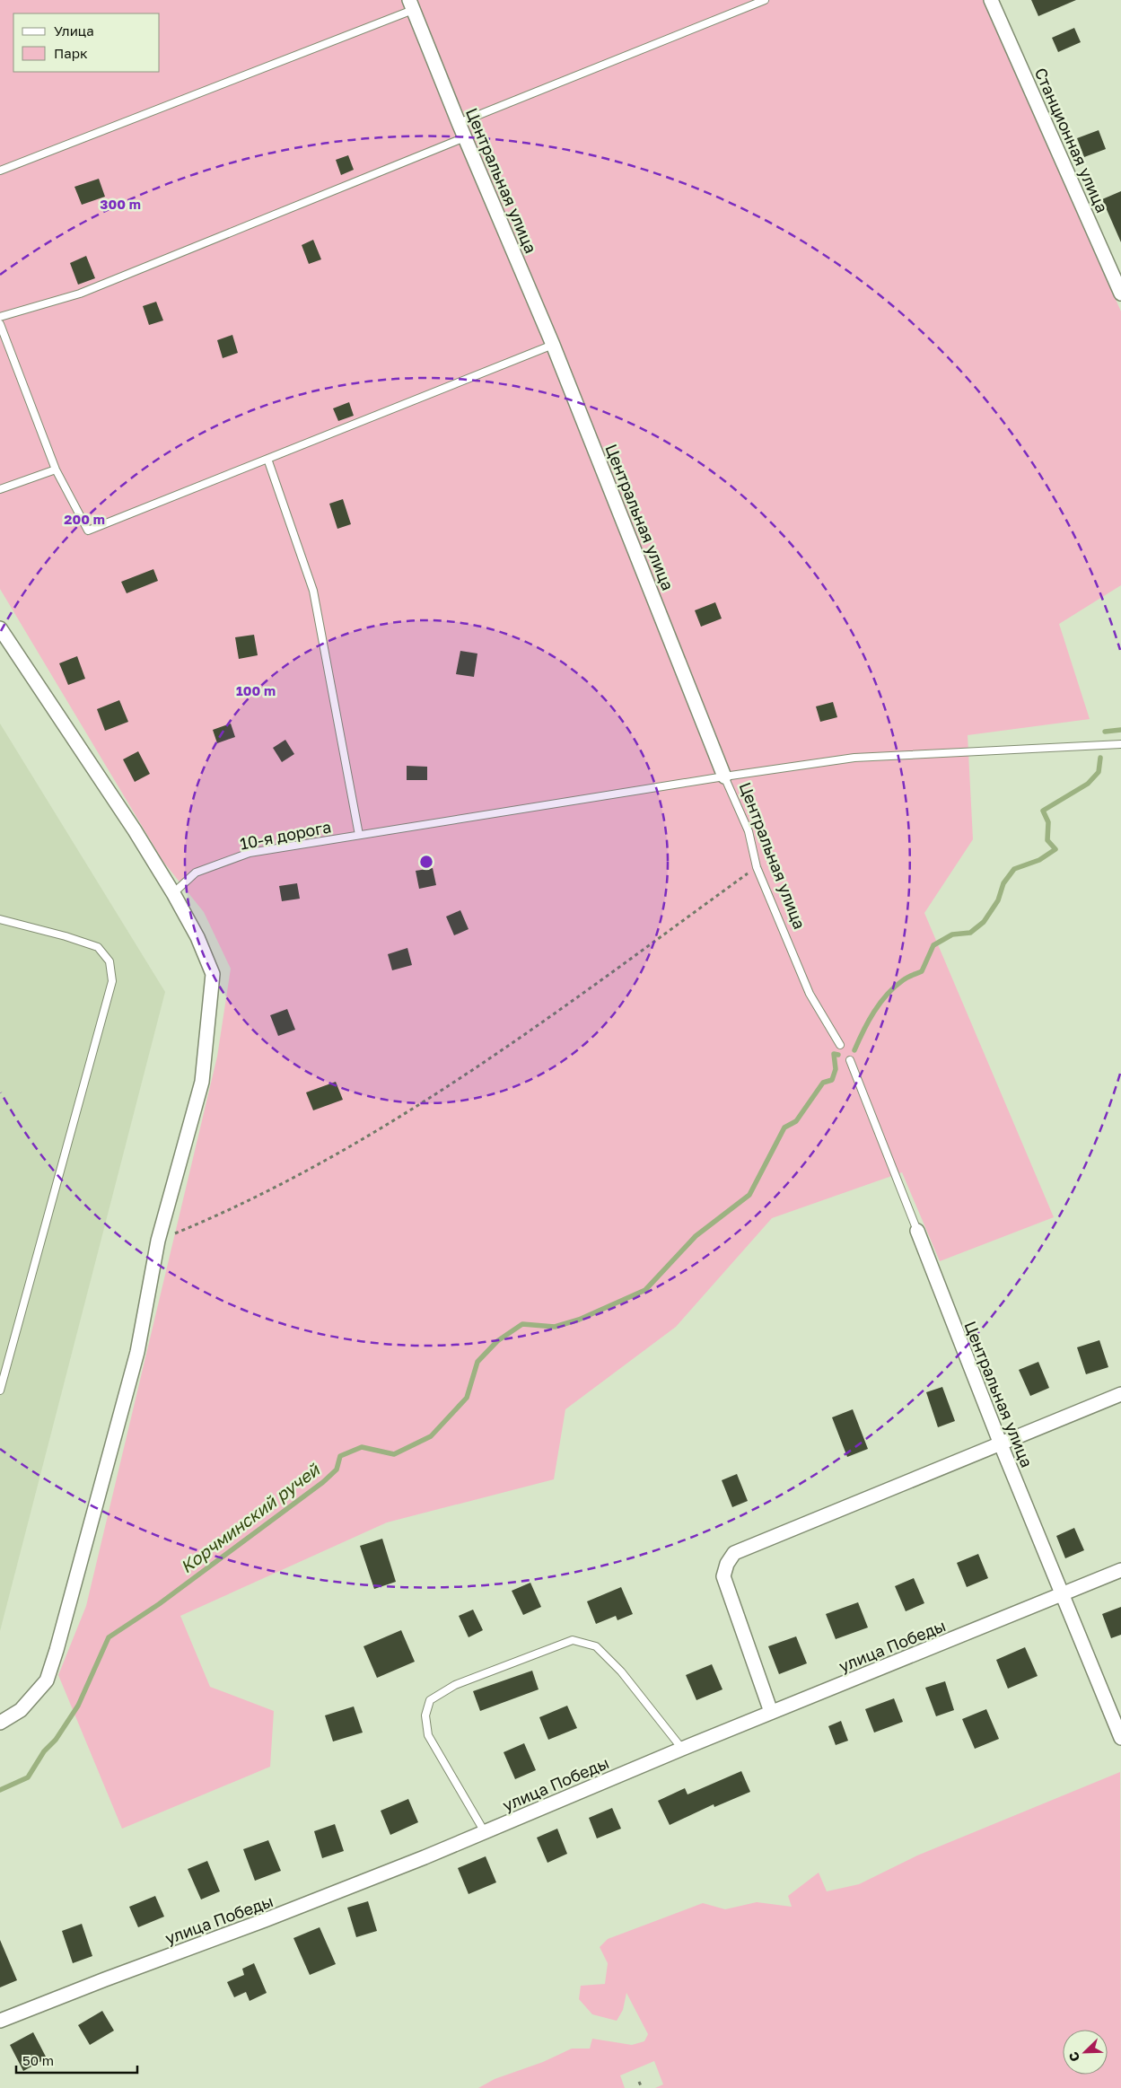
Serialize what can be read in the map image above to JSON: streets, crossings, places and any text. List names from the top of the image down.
{
  "streets": {
    "street": ["Станционная улица", "Центральная улица", "улица Победы"],
    "lane": ["10-я дорога"]
  },
  "crossings": [
    ["Центральная улица", "10-я дорога"],
    ["Центральная улица", "улица Победы"]
  ],
  "water": ["Корчминский ручей"],
  "legend": ["Улица", "Парк"],
  "scale_bar": "50 m",
  "north": "bottom left",
  "rings": ["300 m", "200 m", "100 m"]
}
